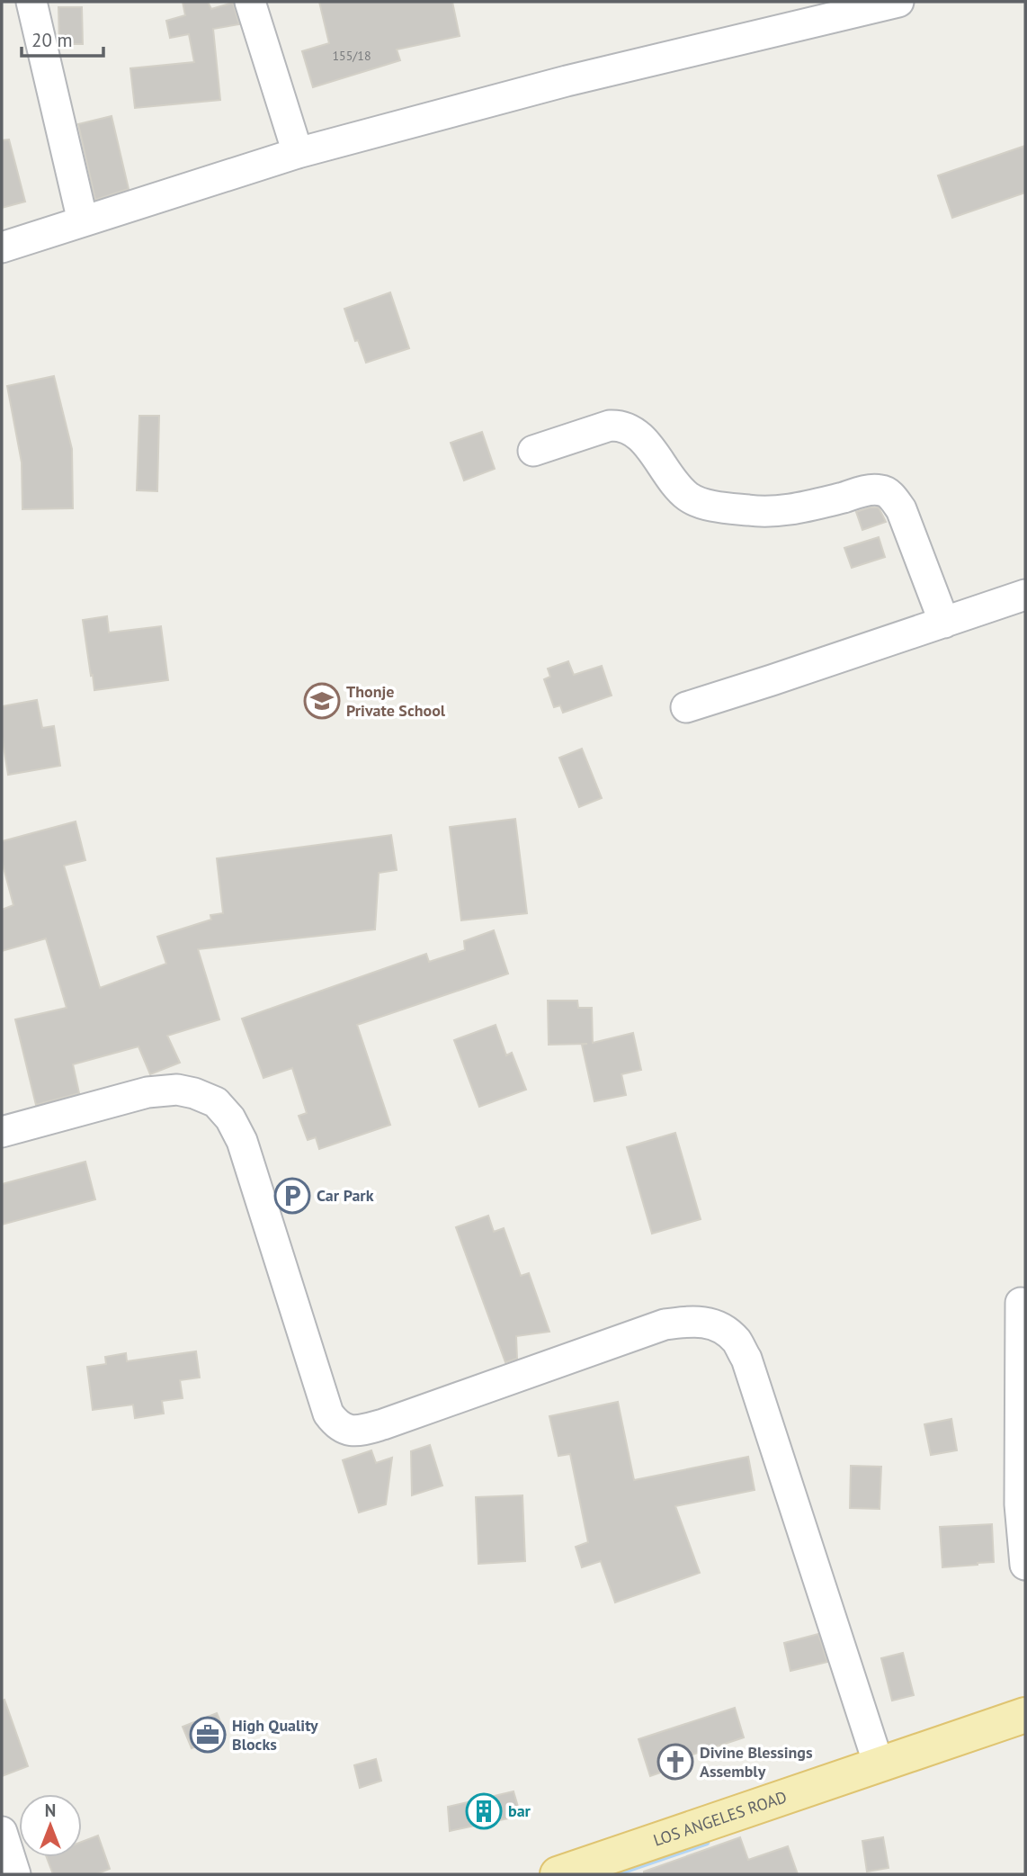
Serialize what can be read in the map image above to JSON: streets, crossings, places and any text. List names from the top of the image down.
{
  "streets": {
    "main road": ["LOS ANGELES ROAD"]
  },
  "places": {
    "school or university": ["Thonje Private School"],
    "parking": ["Car Park"],
    "office": ["High Quality Blocks"],
    "church": ["Divine Blessings Assembly"],
    "building": ["bar"]
  },
  "house_numbers": ["155/18"],
  "scale_bar": "20 m",
  "north": "top"
}
